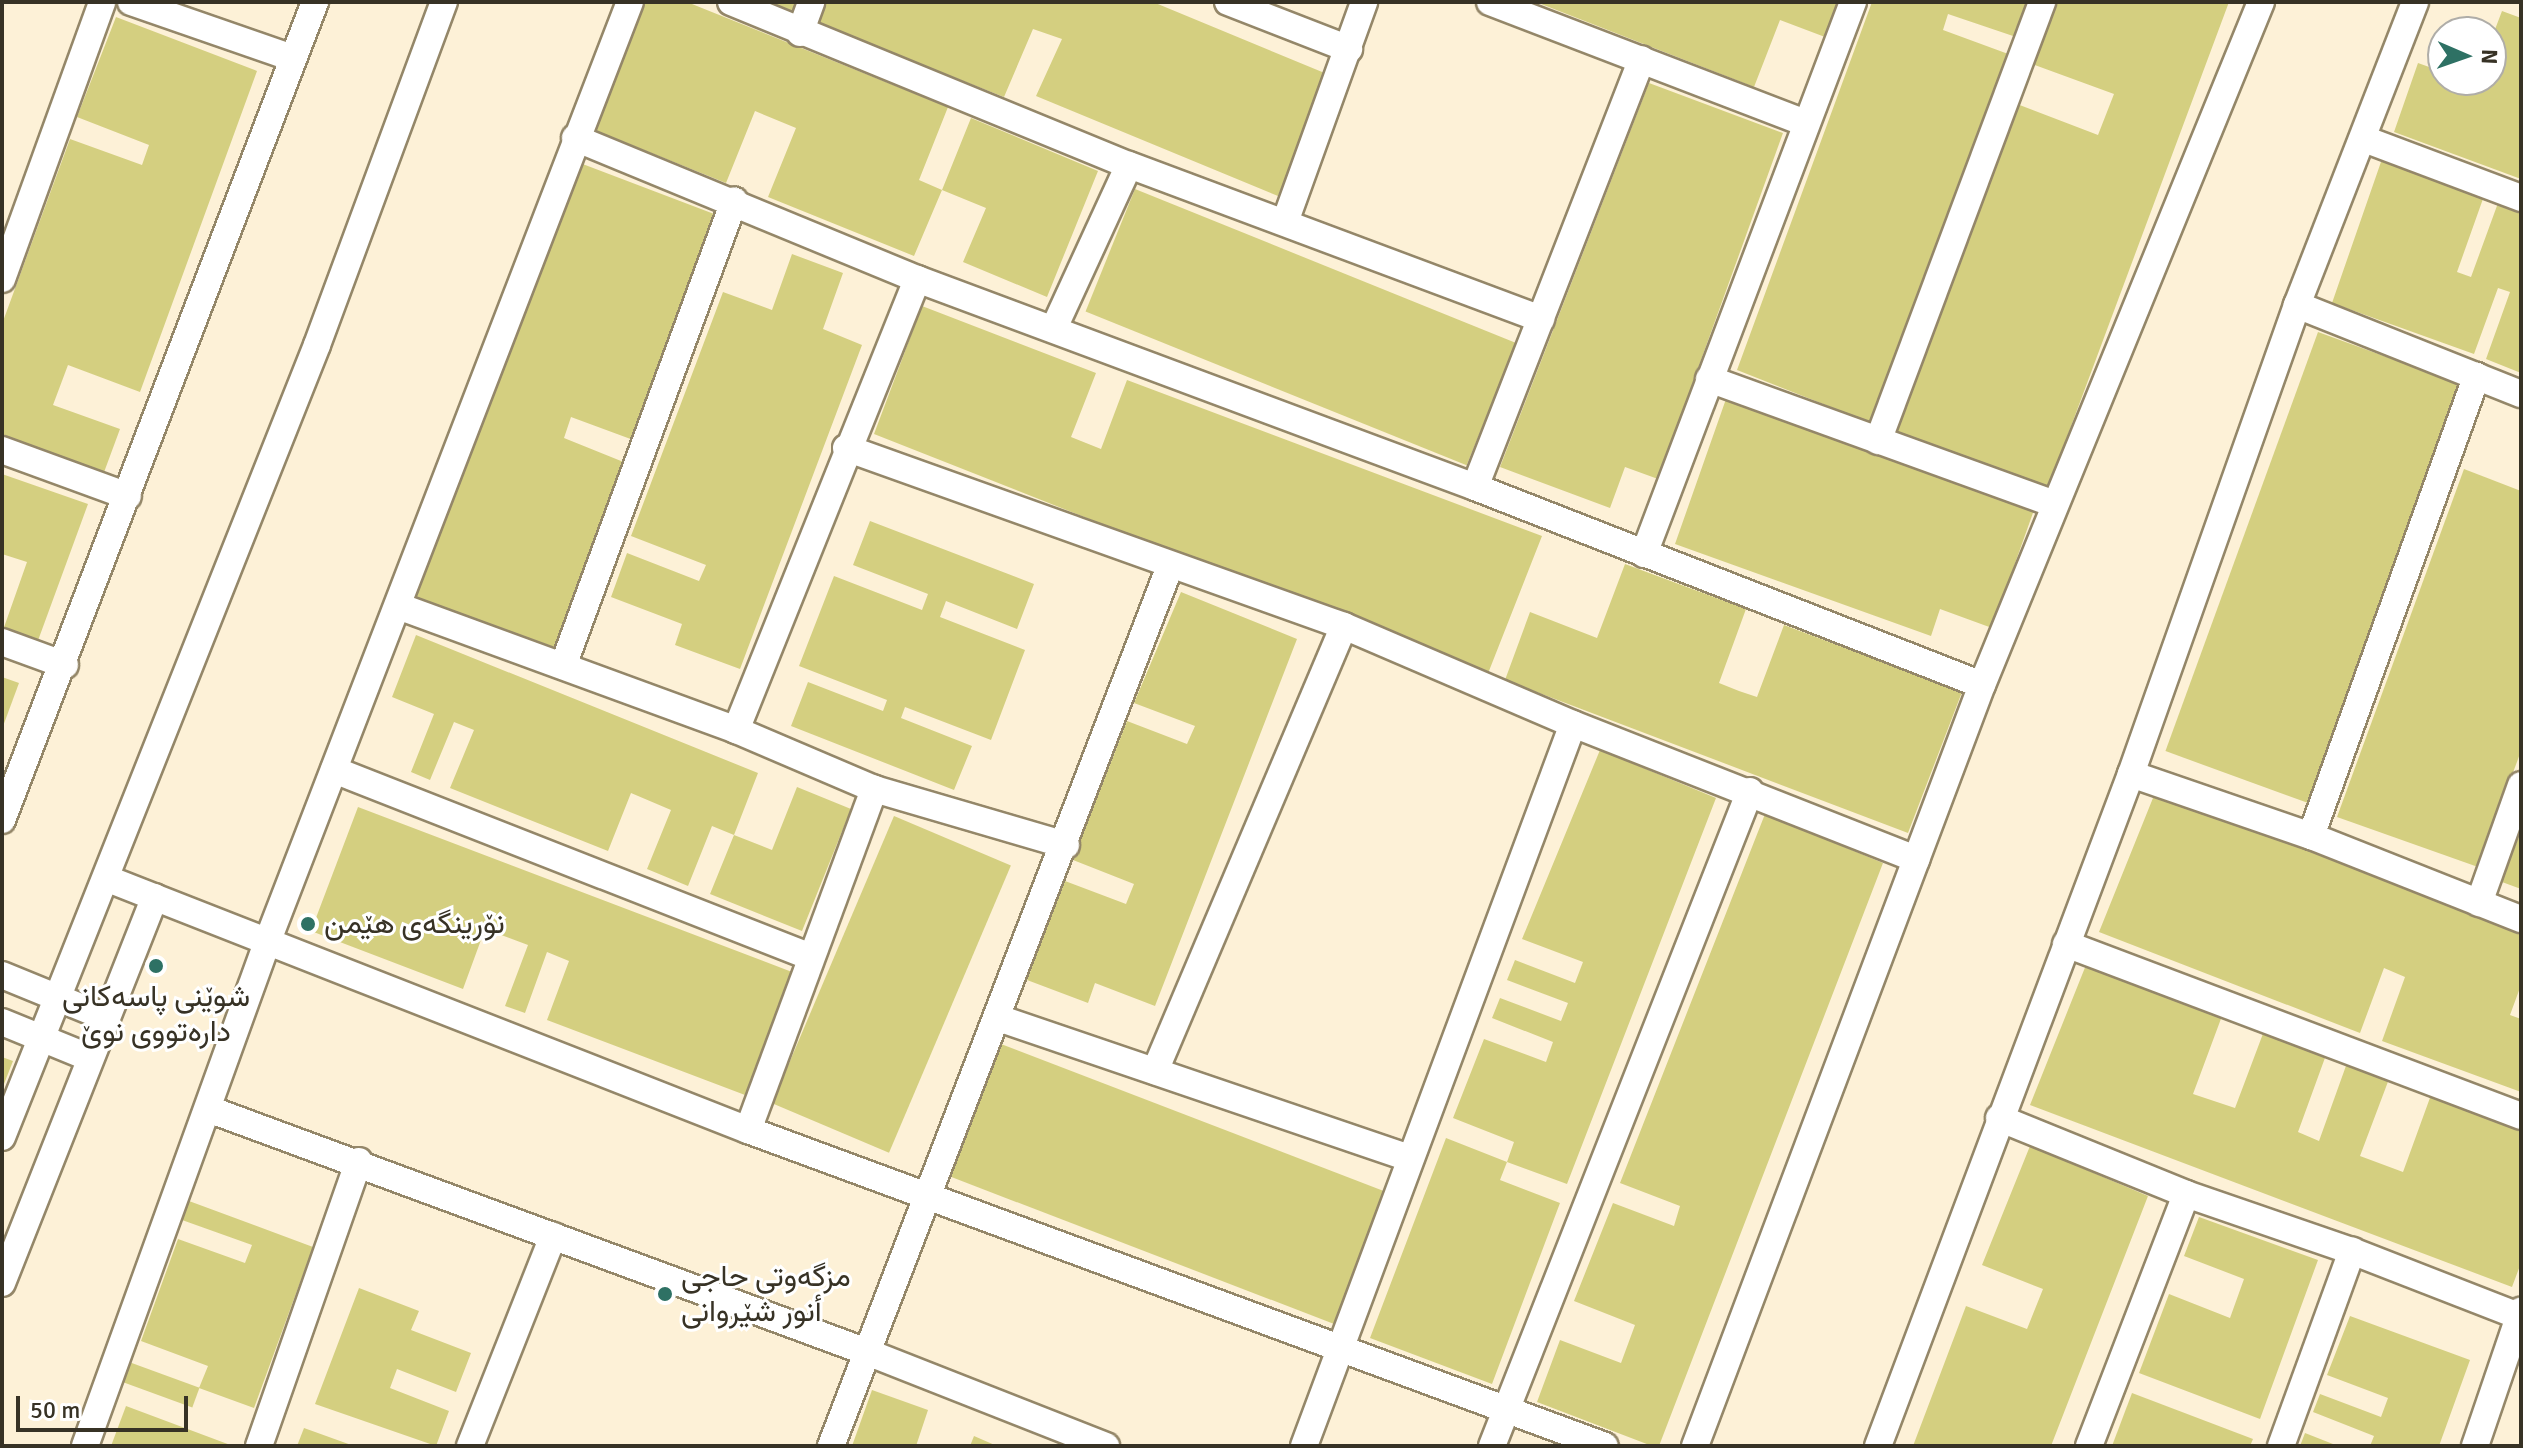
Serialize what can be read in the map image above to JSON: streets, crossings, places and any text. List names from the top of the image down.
{
  "places": ["نۆرینگه‌ی هێمن", "شوێنی پاسەکانی دارەتووی نوێ", "مزگەوتی حاجی أنور شێروانی"],
  "scale_bar": "50 m",
  "north": "right"
}
